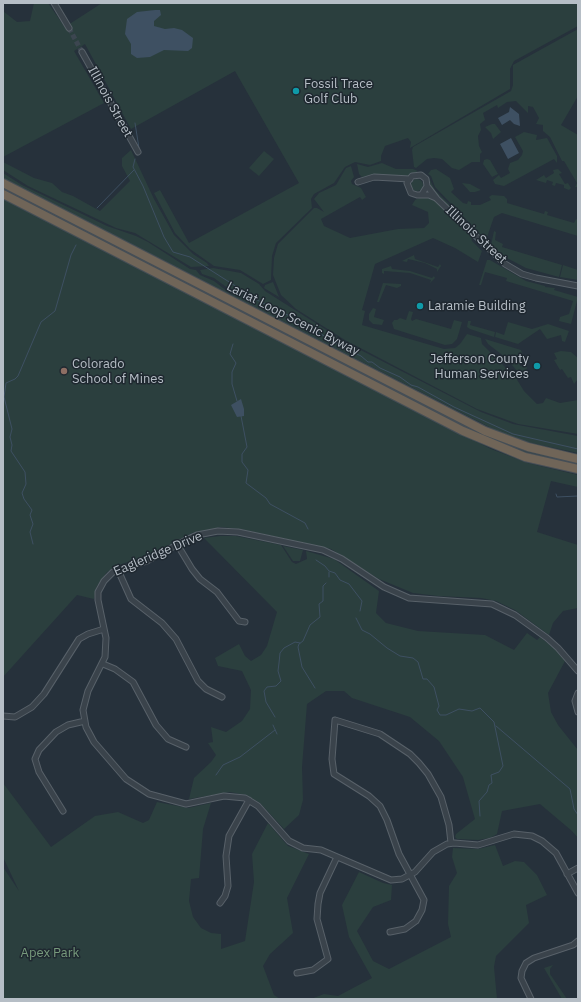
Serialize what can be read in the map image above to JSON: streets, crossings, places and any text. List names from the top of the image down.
{
  "streets": {
    "highway": ["Lariat Loop Scenic Byway"],
    "street": ["Illinois Street", "Eagleridge Drive"]
  },
  "parks": ["Apex Park"],
  "places": [
    "Fossil Trace Golf Club",
    "Laramie Building",
    "Jefferson County Human Services",
    "Colorado School of Mines"
  ]
}
